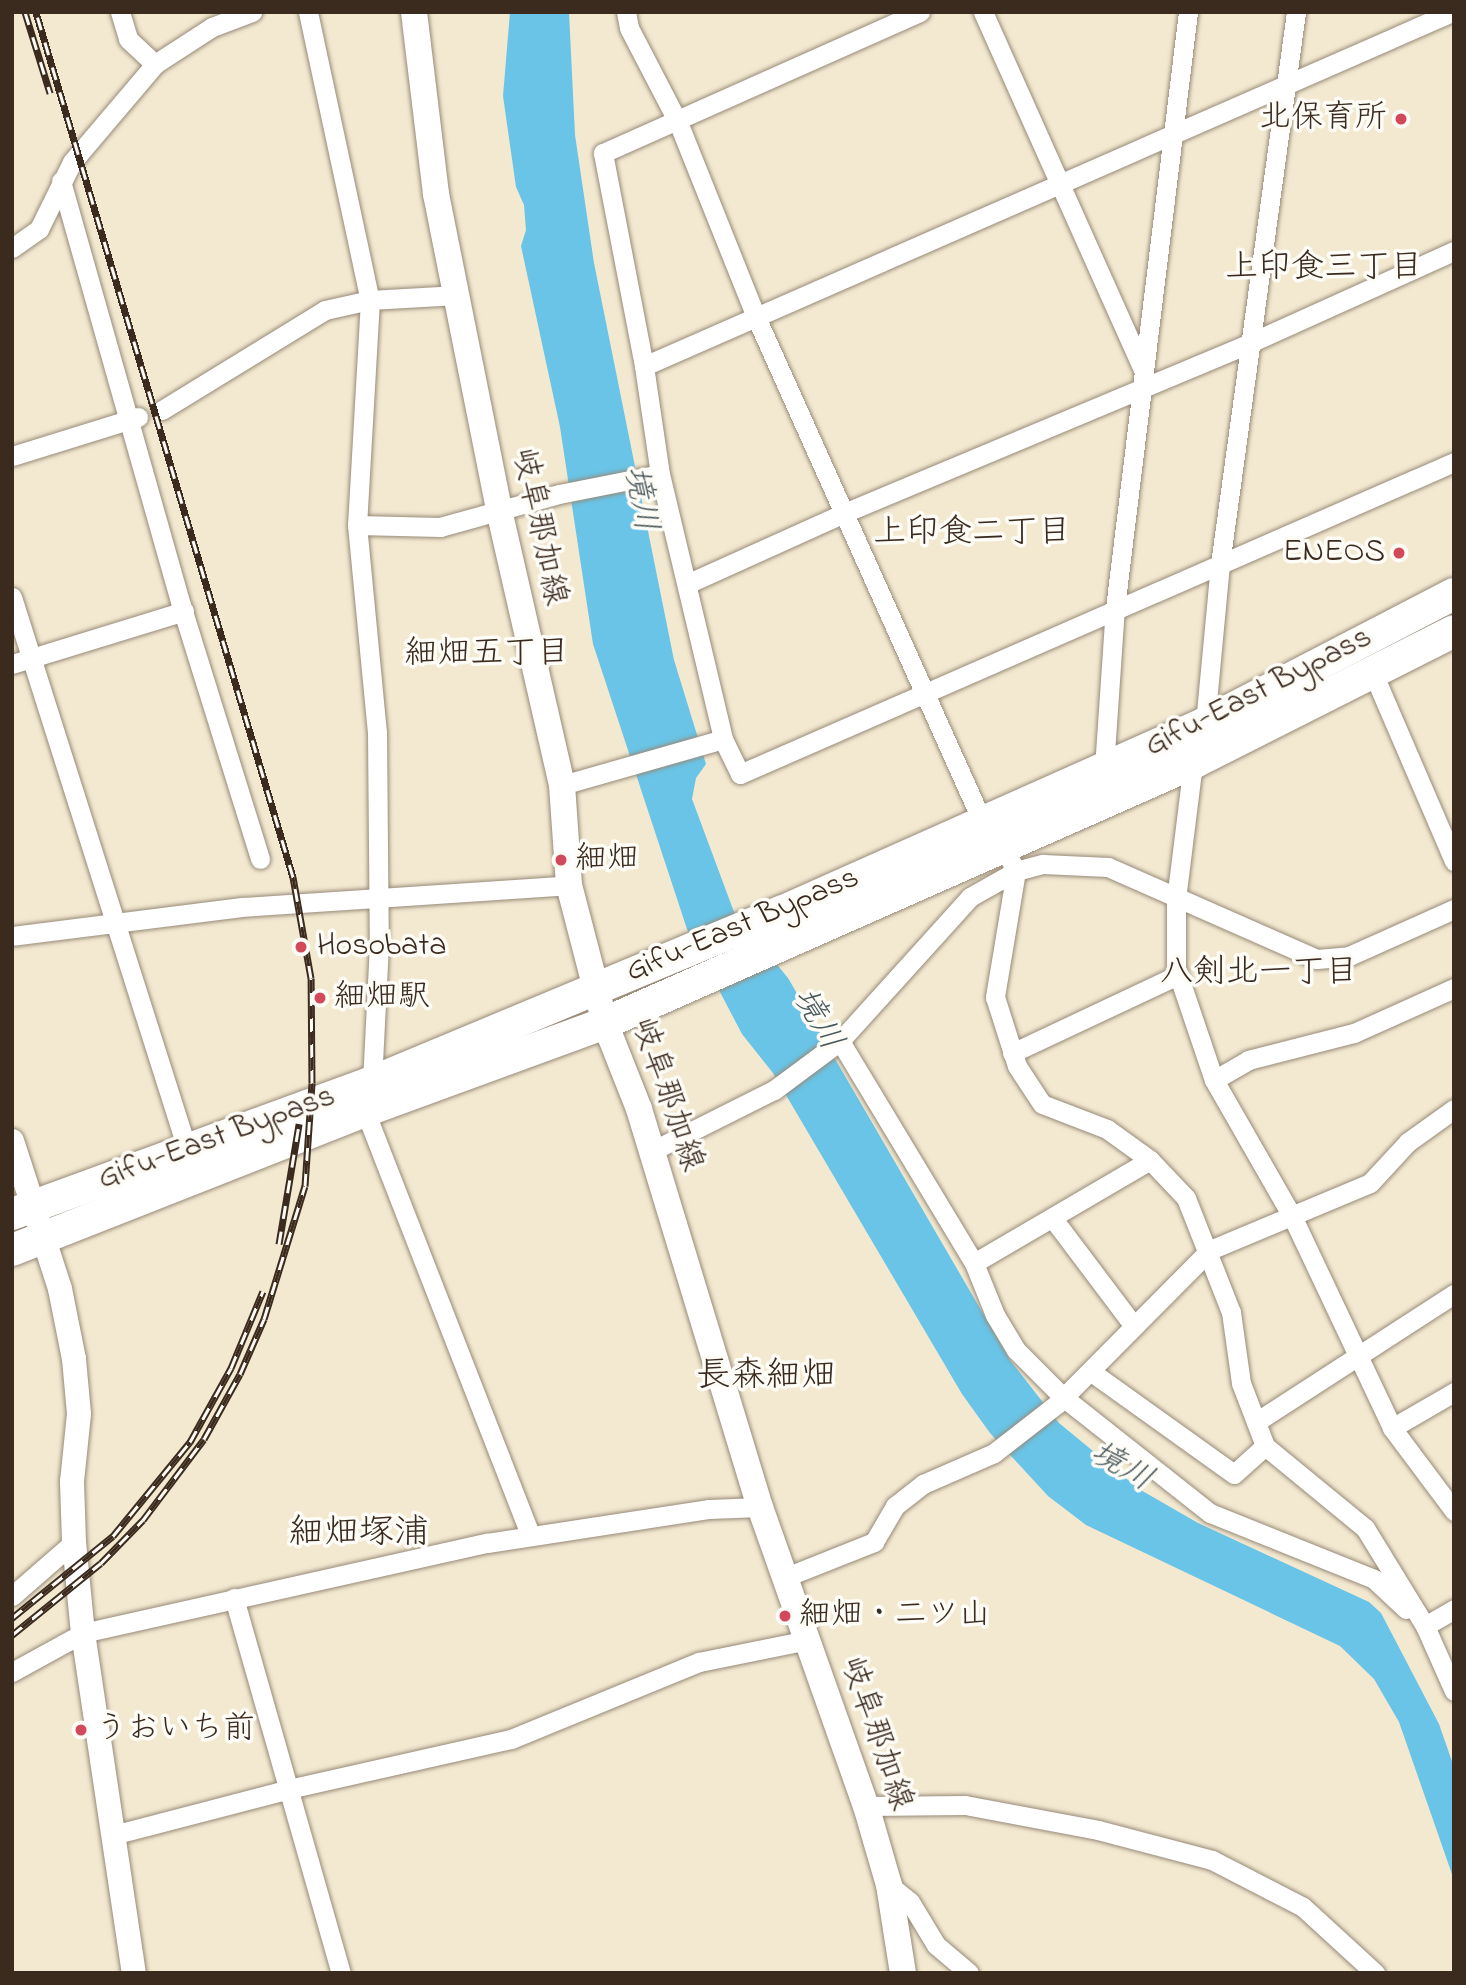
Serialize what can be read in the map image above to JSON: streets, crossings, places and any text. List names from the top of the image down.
{
  "streets": {
    "highway": ["Gifu-East Bypass"],
    "main road": ["岐阜那加線"]
  },
  "crossings": [
    ["岐阜那加線", "Gifu-East Bypass"]
  ],
  "districts": [
    "上印食三丁目",
    "上印食二丁目",
    "細畑五丁目",
    "八剣北一丁目",
    "長森細畑",
    "細畑塚浦"
  ],
  "water": ["境川"],
  "places": [
    "北保育所",
    "ENEOS",
    "細畑",
    "Hosobata",
    "細畑駅",
    "細畑・二ツ山",
    "うおいち前"
  ]
}
